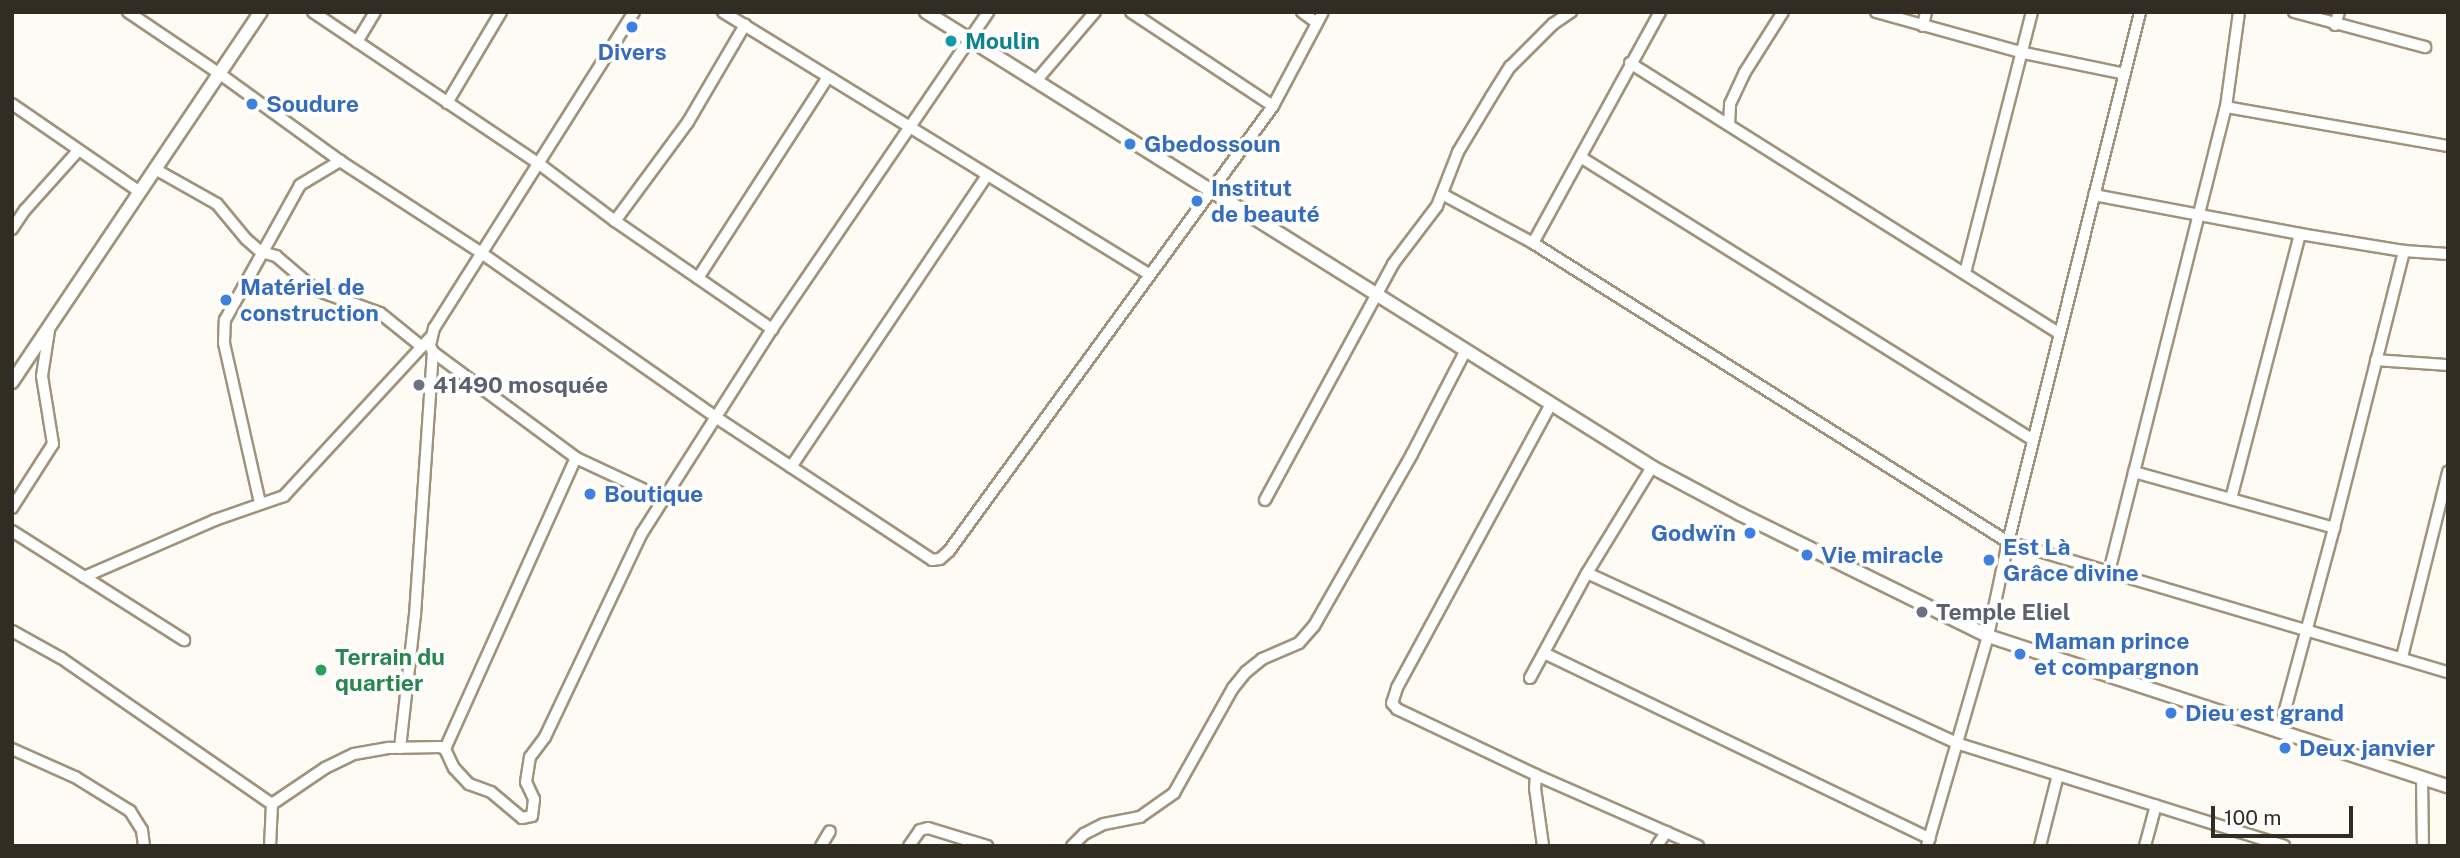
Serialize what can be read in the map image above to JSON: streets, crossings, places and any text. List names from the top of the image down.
{
  "places": [
    "Divers",
    "Moulin",
    "Soudure",
    "Gbedossoun",
    "Institut de beauté",
    "Matériel de construction",
    "41490 mosquée",
    "Boutique",
    "Godwïn",
    "Vie miracle",
    "Est Là Grâce divine",
    "Temple Eliel",
    "Maman prince et compargnon",
    "Terrain du quartier",
    "Dieu est grand",
    "Deux janvier"
  ],
  "scale_bar": "100 m"
}
